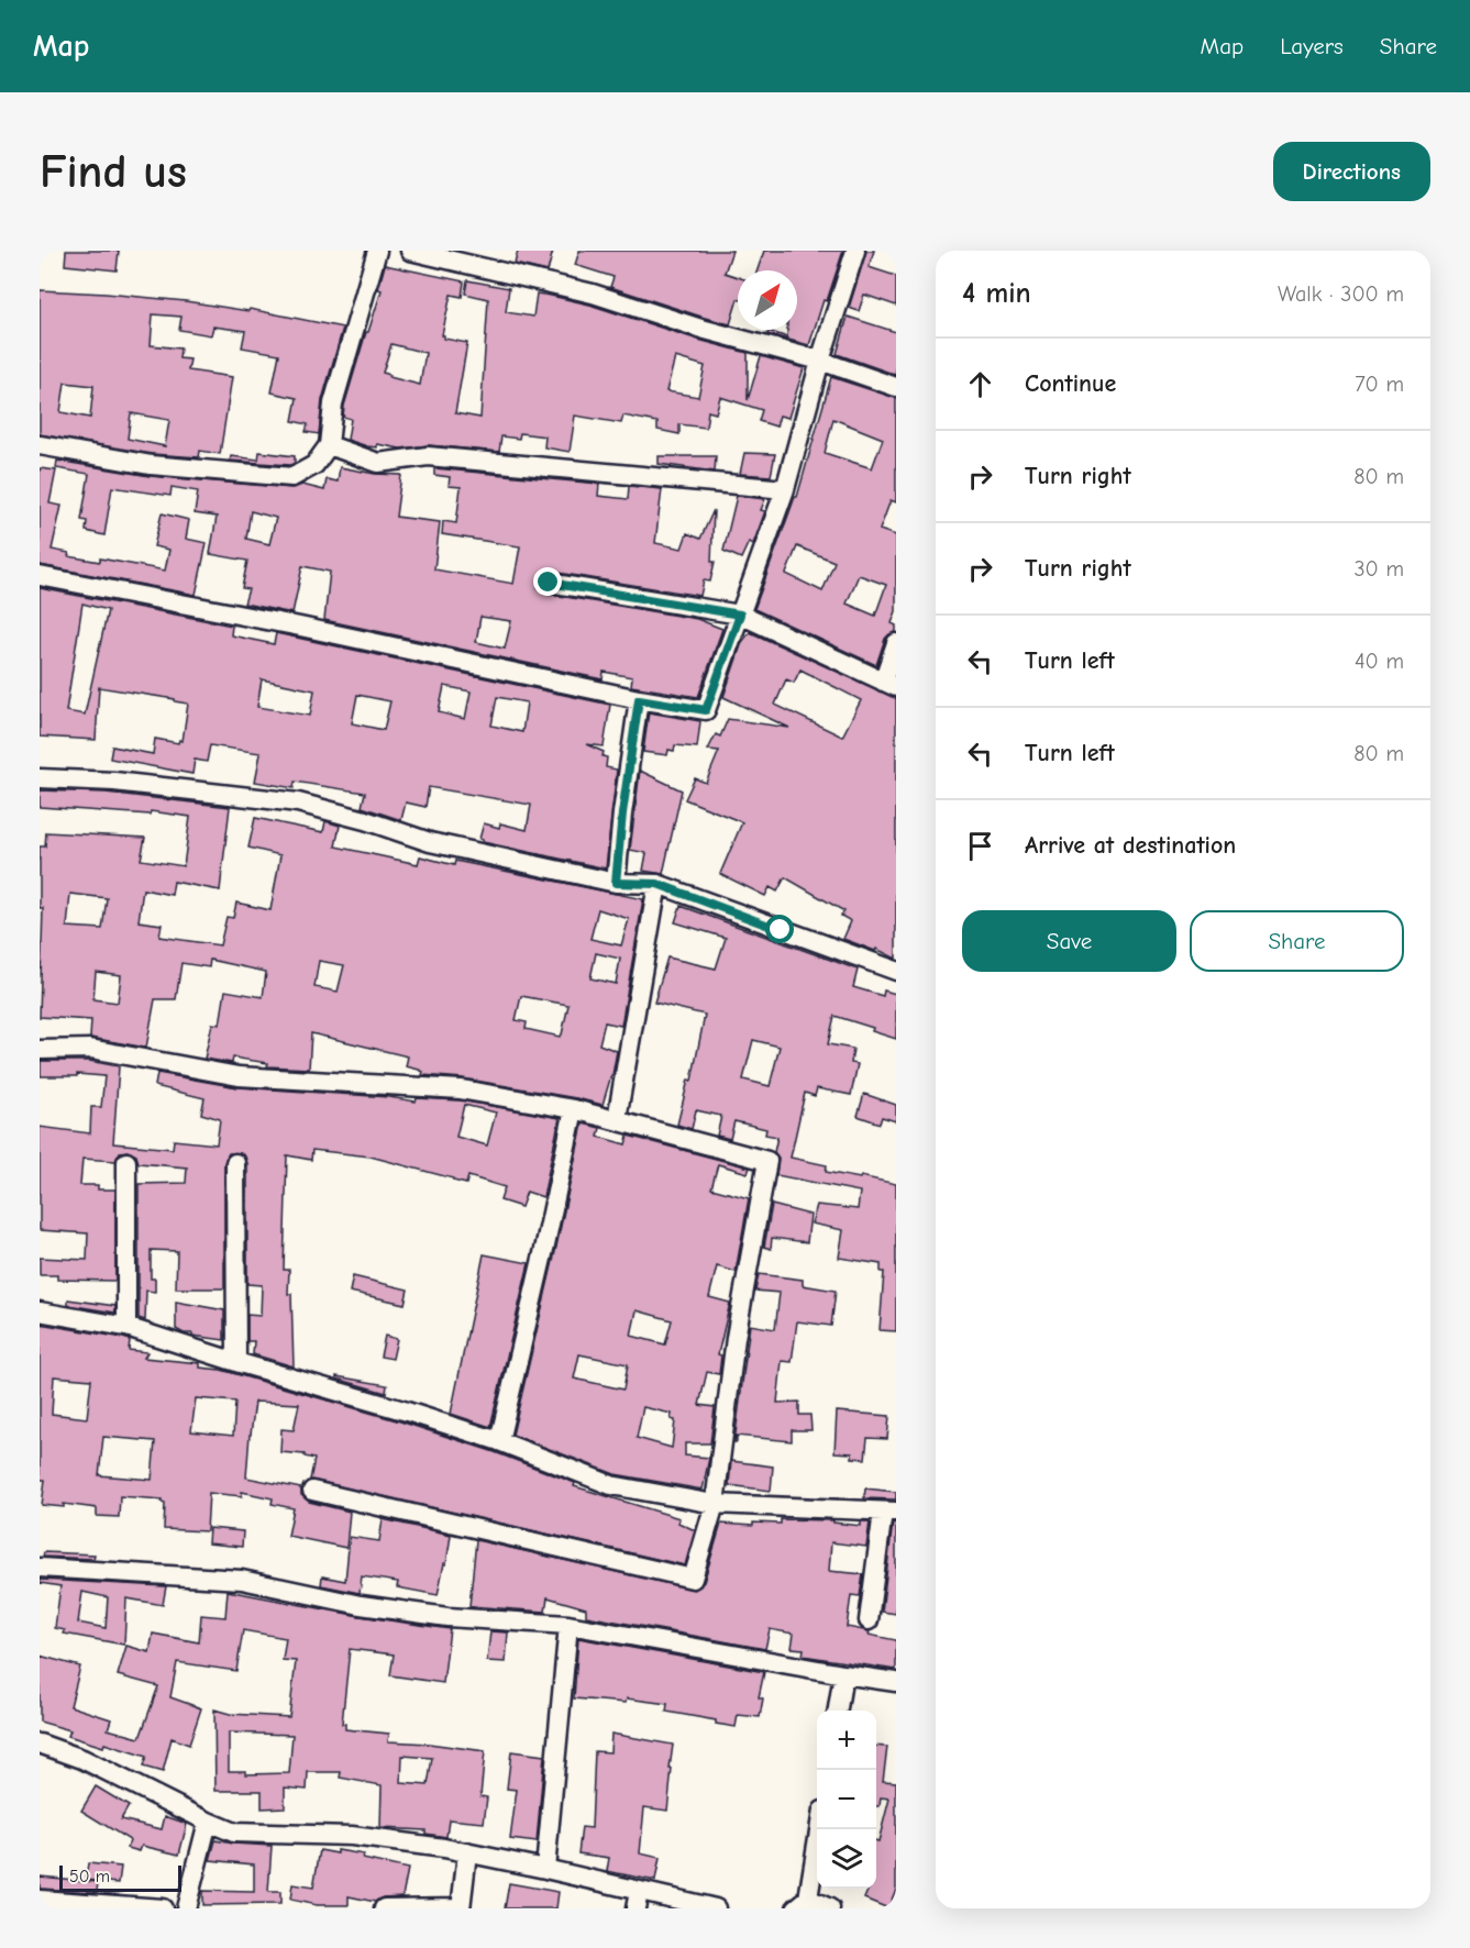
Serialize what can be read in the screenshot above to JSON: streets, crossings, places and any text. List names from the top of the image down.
{
  "scale_bar": "50 m",
  "north": "top right",
  "page": {
    "header": "Map",
    "nav": ["Map", "Layers", "Share"],
    "buttons": [
      "Directions",
      ["Save", "Share"]
    ],
    "title": "Find us",
    "heading": ["4 min", "Walk · 300 m"],
    "list": [
      ["Continue", "70 m"],
      ["Turn right", "80 m"],
      ["Turn right", "30 m"],
      ["Turn left", "40 m"],
      ["Turn left", "80 m"],
      "Arrive at destination"
    ],
    "map_buttons": ["+", "−"],
    "scale": "50 m"
  }
}
